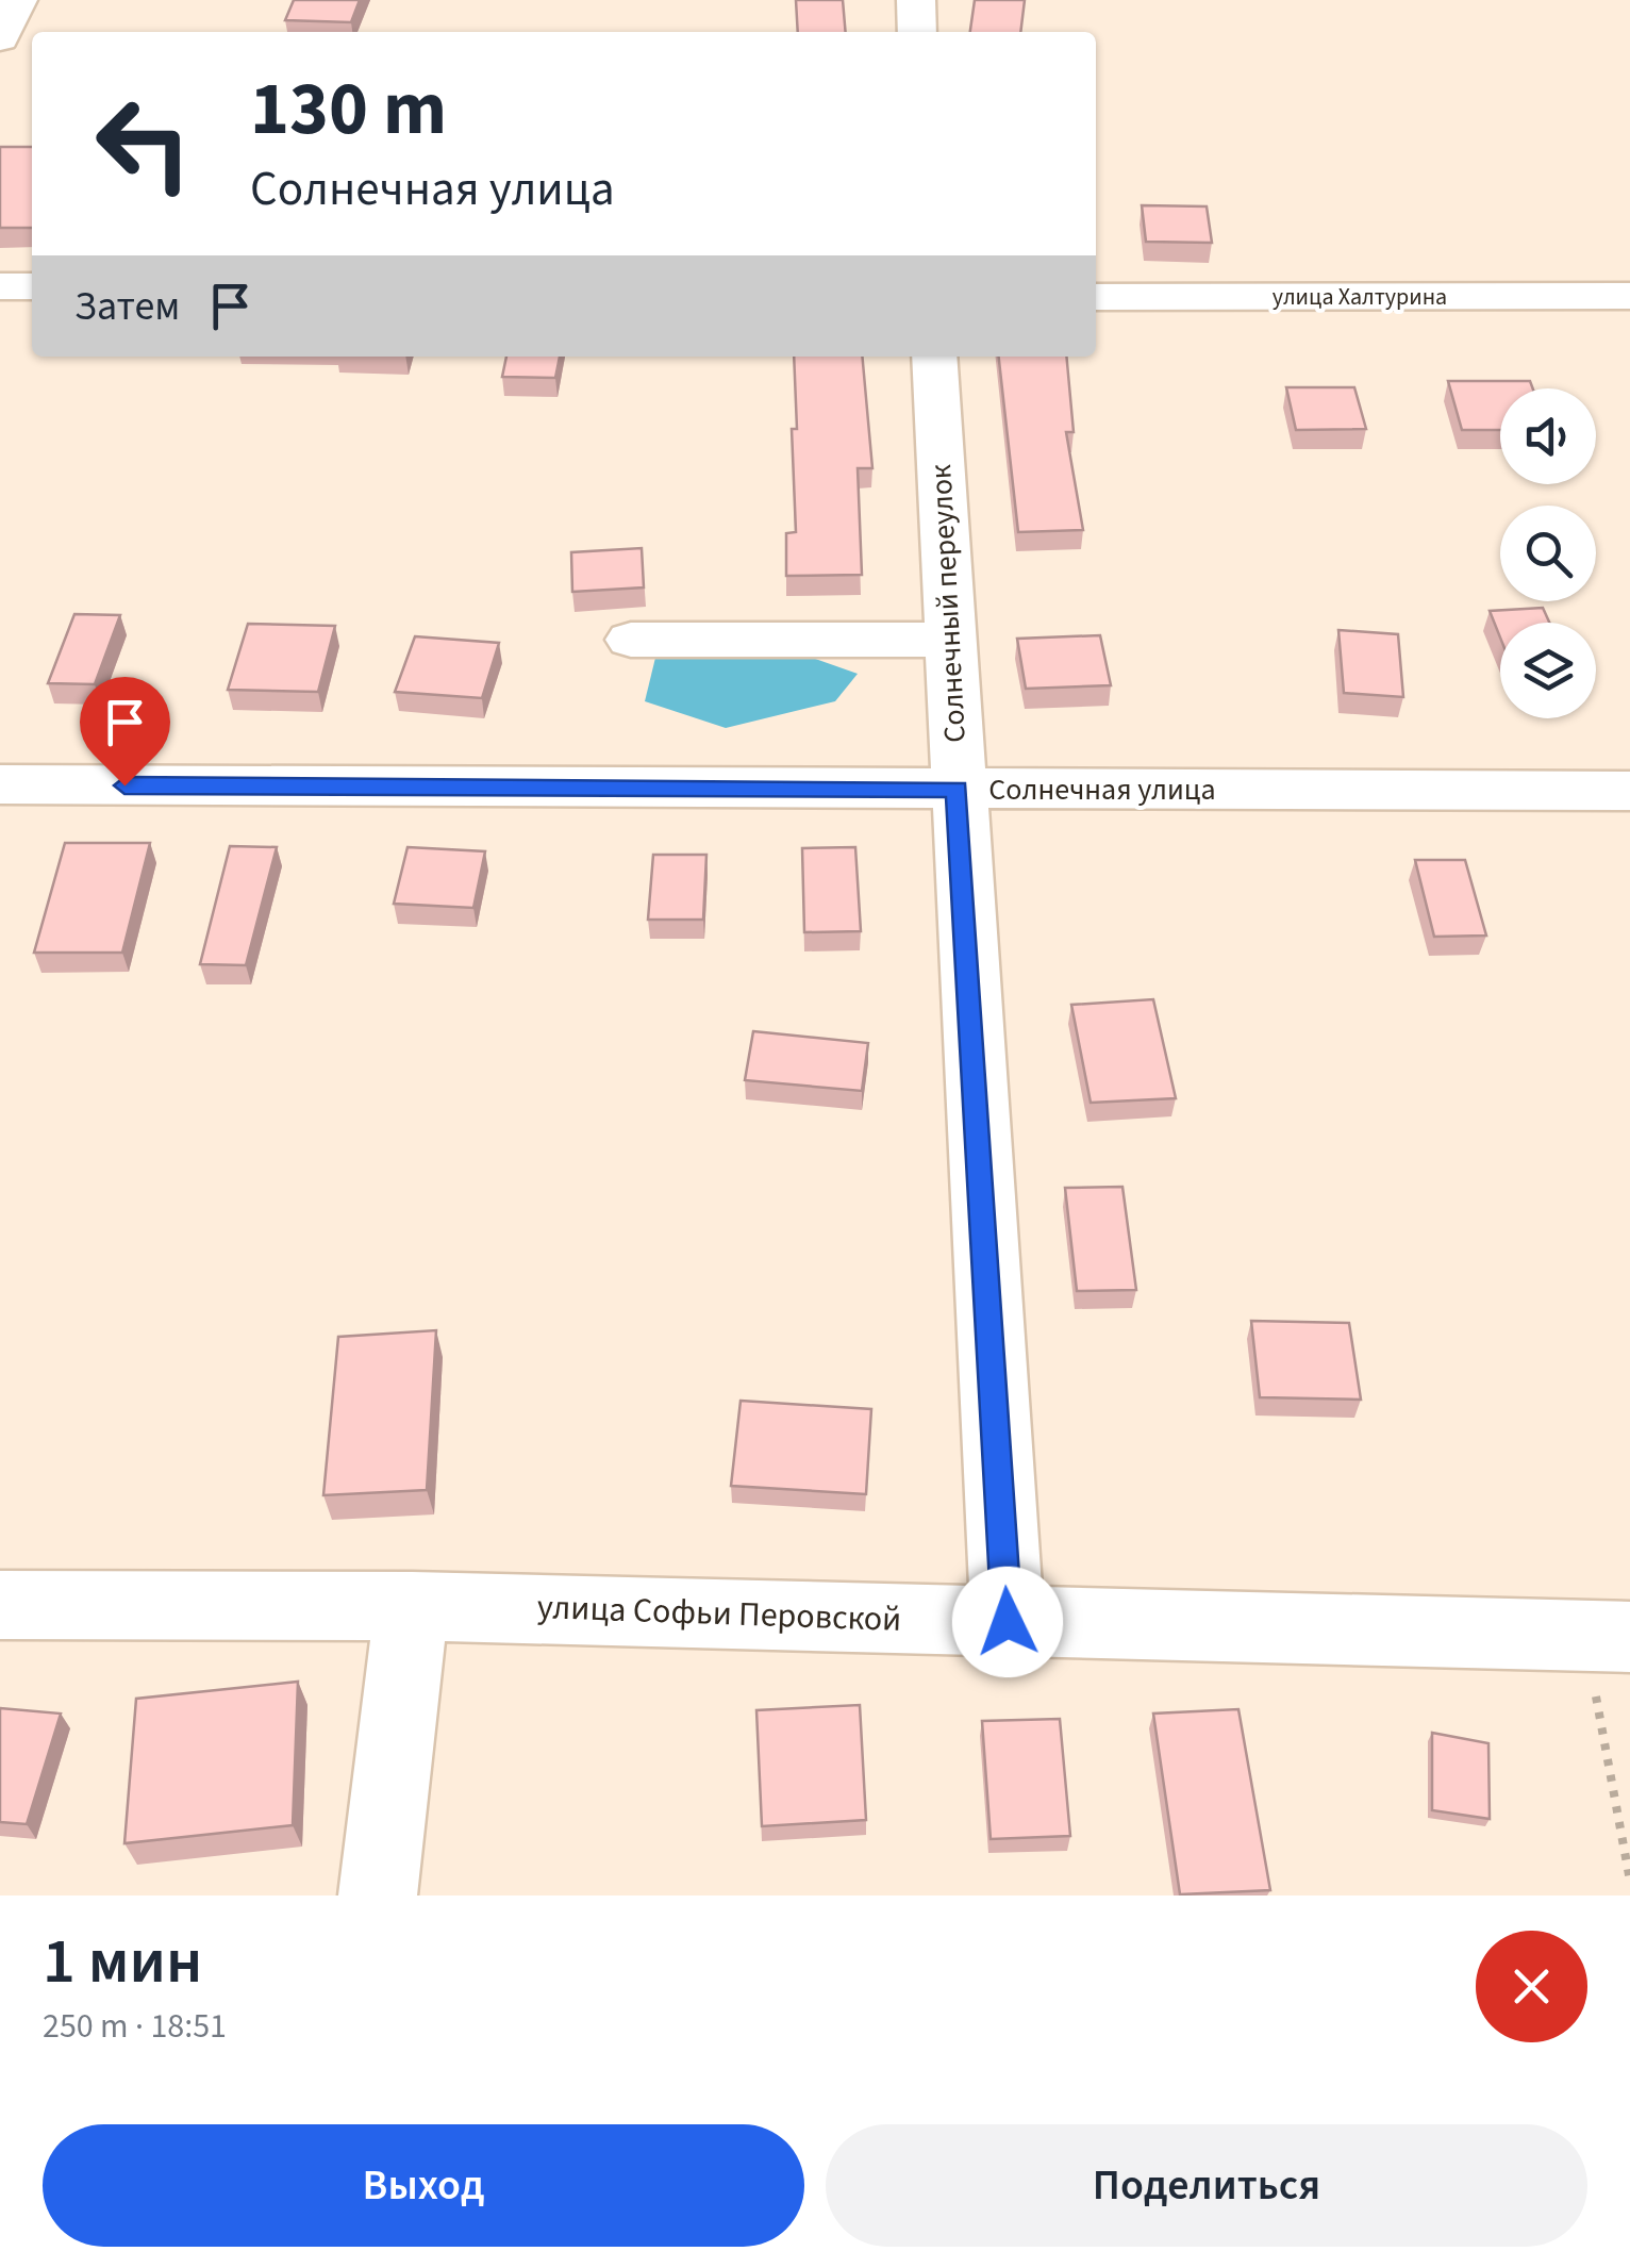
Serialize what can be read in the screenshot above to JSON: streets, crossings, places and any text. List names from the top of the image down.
{
  "streets": {
    "street": [
      "улица Халтурина",
      "Солнечный переулок",
      "Солнечная улица",
      "улица Софьи Перовской"
    ]
  },
  "crossings": [
    ["Солнечный переулок", "Солнечная улица"],
    ["Солнечный переулок", "улица Софьи Перовской"]
  ],
  "page": {
    "turn": ["130 m", "Солнечная улица"],
    "then": "Затем",
    "heading": ["1 мин", "250 m · 18:51"],
    "buttons": ["Выход", "Поделиться"]
  }
}
